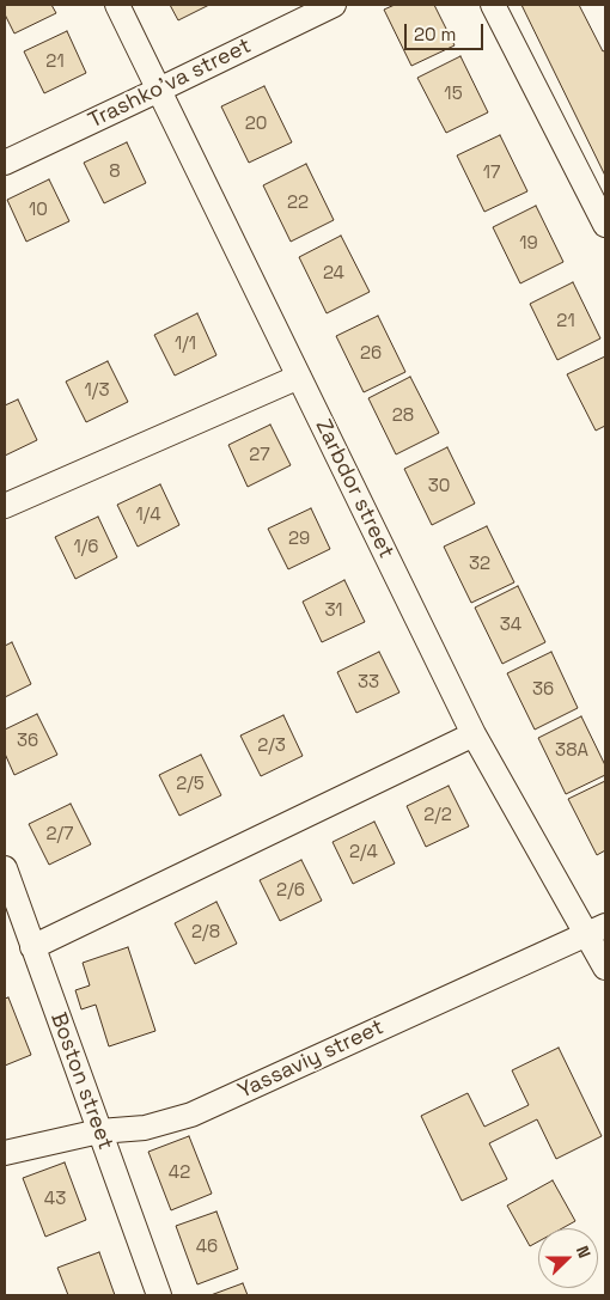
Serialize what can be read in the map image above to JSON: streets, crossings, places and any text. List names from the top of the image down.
{
  "streets": {
    "street": [
      "Trashko'va street",
      "Zarbdor street",
      "Yassaviy street",
      "Boston street"
    ]
  },
  "crossings": [
    ["Trashko'va street", "Zarbdor street"],
    ["Zarbdor street", "Yassaviy street"],
    ["Yassaviy street", "Boston street"]
  ],
  "house_numbers": [
    "21",
    "15",
    "20",
    "8",
    "17",
    "22",
    "10",
    "19",
    "24",
    "21",
    "1/1",
    "26",
    "1/3",
    "28",
    "27",
    "30",
    "1/4",
    "29",
    "1/6",
    "32",
    "31",
    "34",
    "33",
    "36",
    "36",
    "2/3",
    "38A",
    "2/5",
    "2/2",
    "2/7",
    "2/4",
    "2/6",
    "2/8",
    "42",
    "43",
    "46"
  ],
  "scale_bar": "20 m",
  "north": "right"
}
